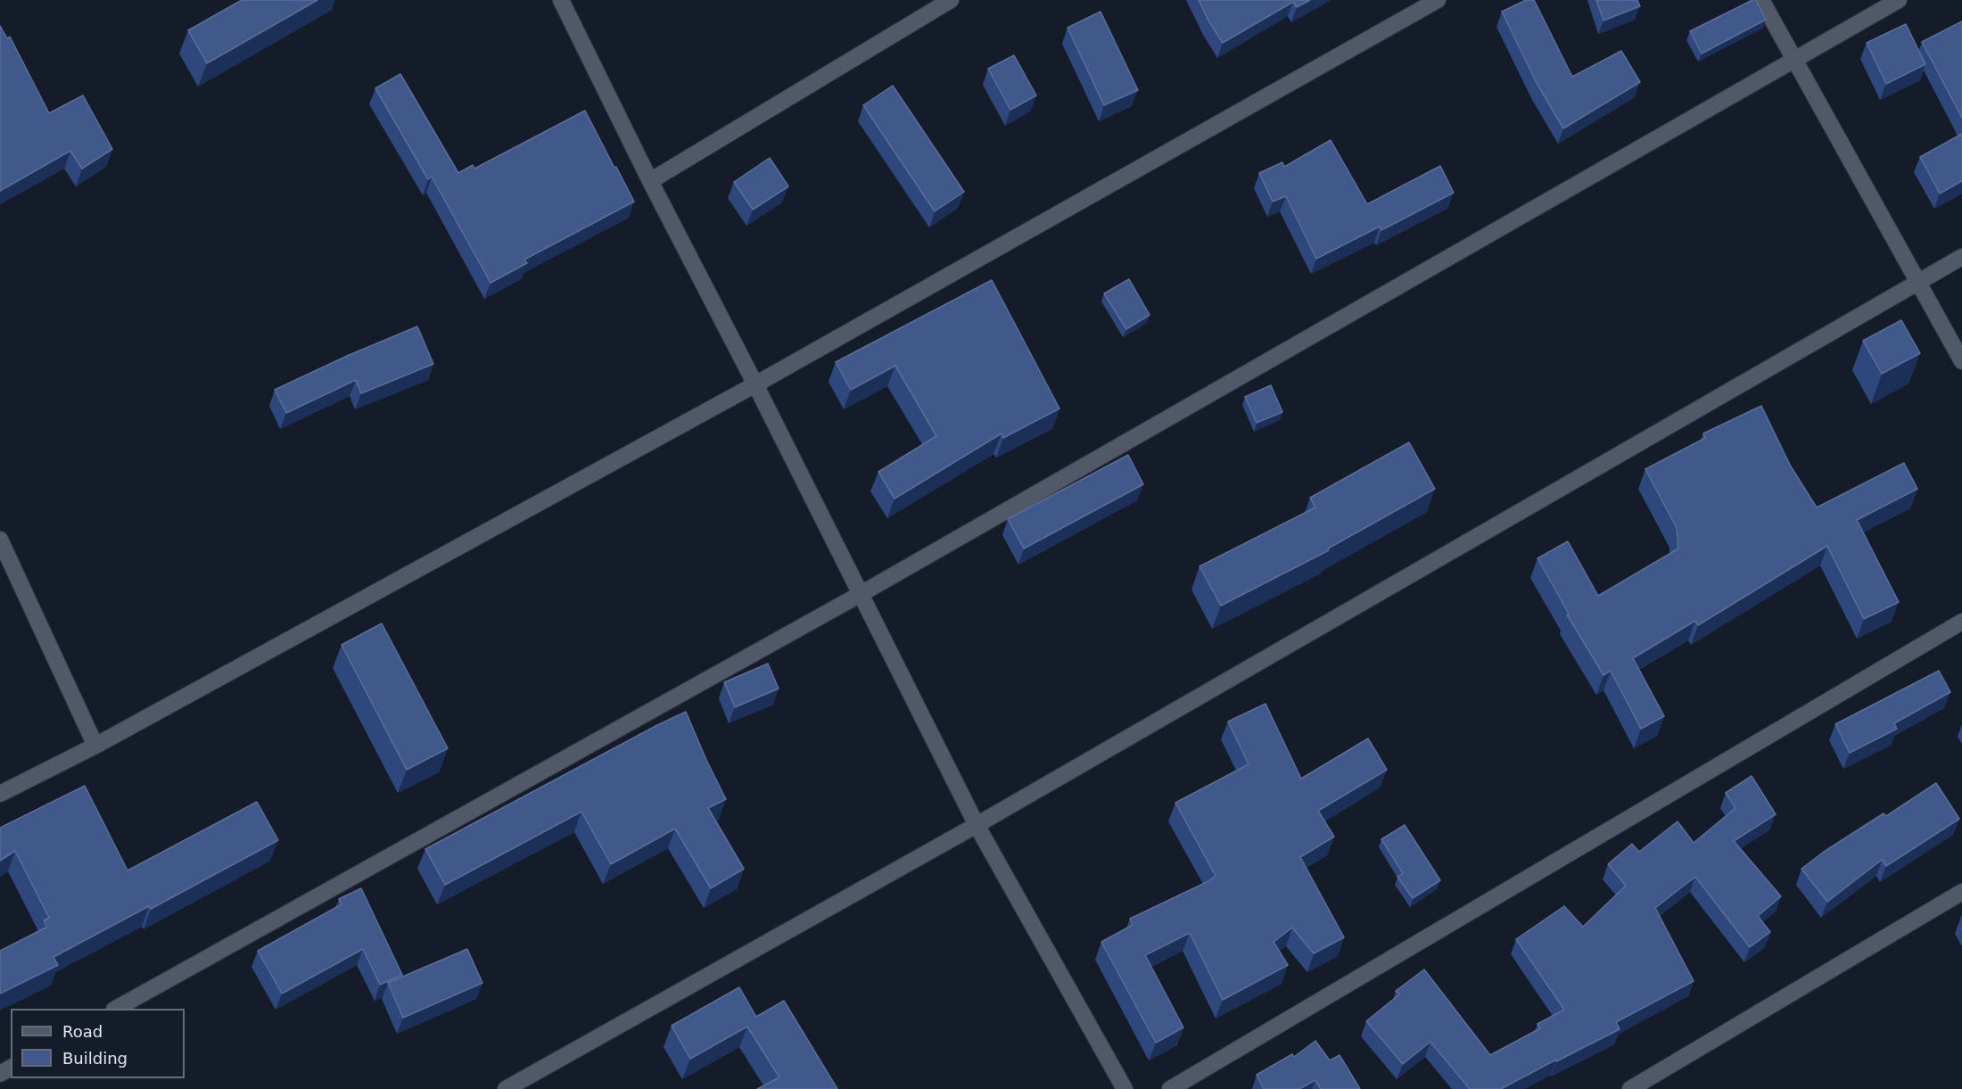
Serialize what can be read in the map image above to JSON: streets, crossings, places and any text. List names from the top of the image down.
{
  "legend": ["Road", "Building"]
}
